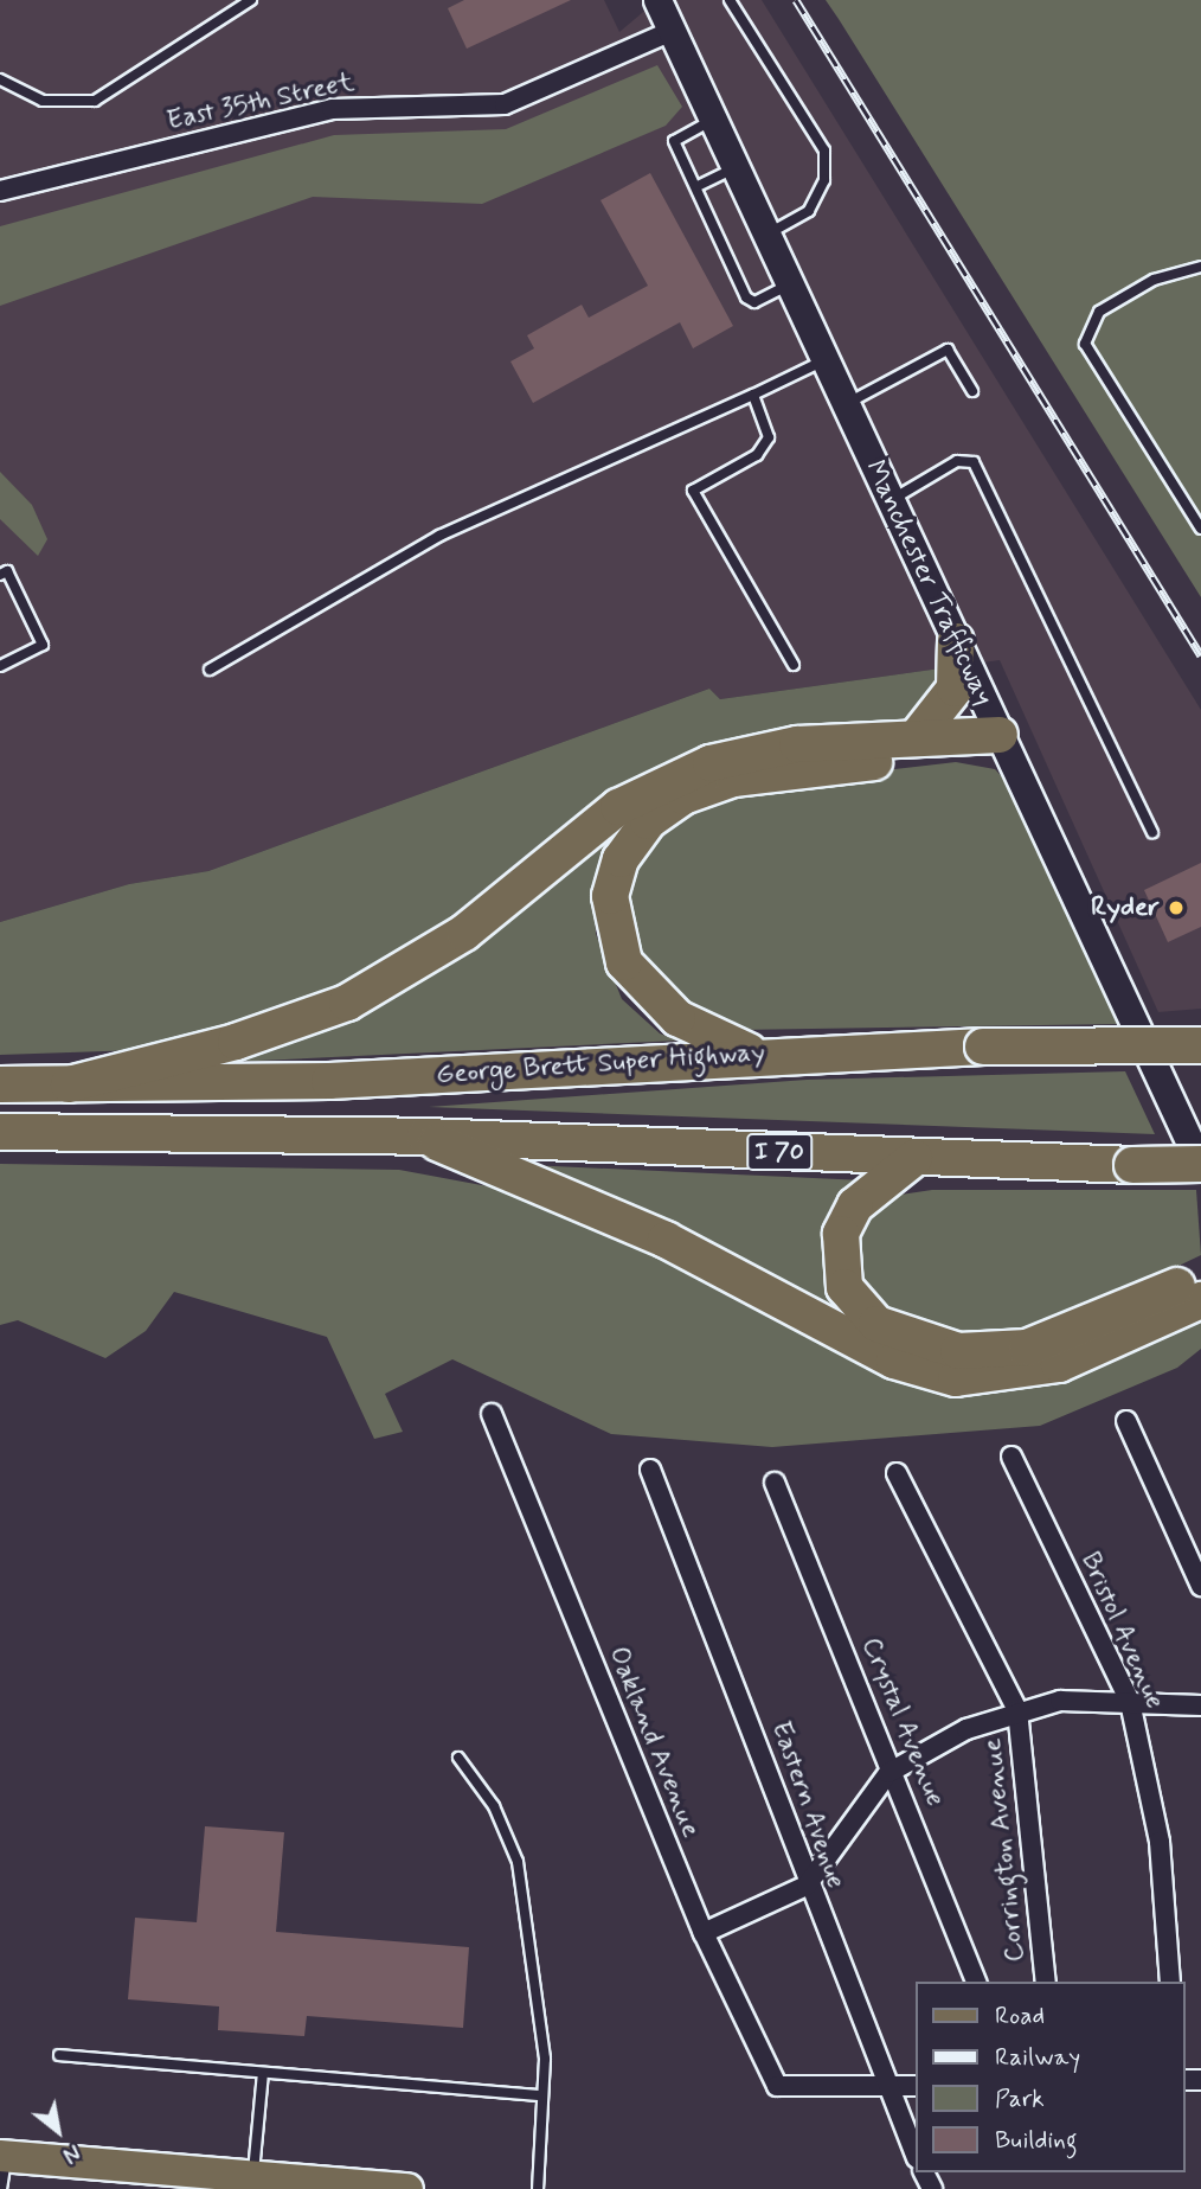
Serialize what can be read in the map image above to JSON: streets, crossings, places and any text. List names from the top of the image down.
{
  "streets": {
    "highway": ["George Brett Super Highway", "I 70"],
    "main road": ["Manchester Trafficway"],
    "street": [
      "East 35th Street",
      "Bristol Avenue",
      "Crystal Avenue",
      "Oakland Avenue",
      "Eastern Avenue",
      "Corrington Avenue"
    ]
  },
  "crossings": [
    ["East 35th Street", "Manchester Trafficway"],
    ["Manchester Trafficway", "I 70"],
    ["Oakland Avenue", "Eastern Avenue"]
  ],
  "places": ["Ryder"],
  "legend": [
    "Road",
    "Railway",
    "Park",
    "Building"
  ],
  "north": "bottom right"
}
